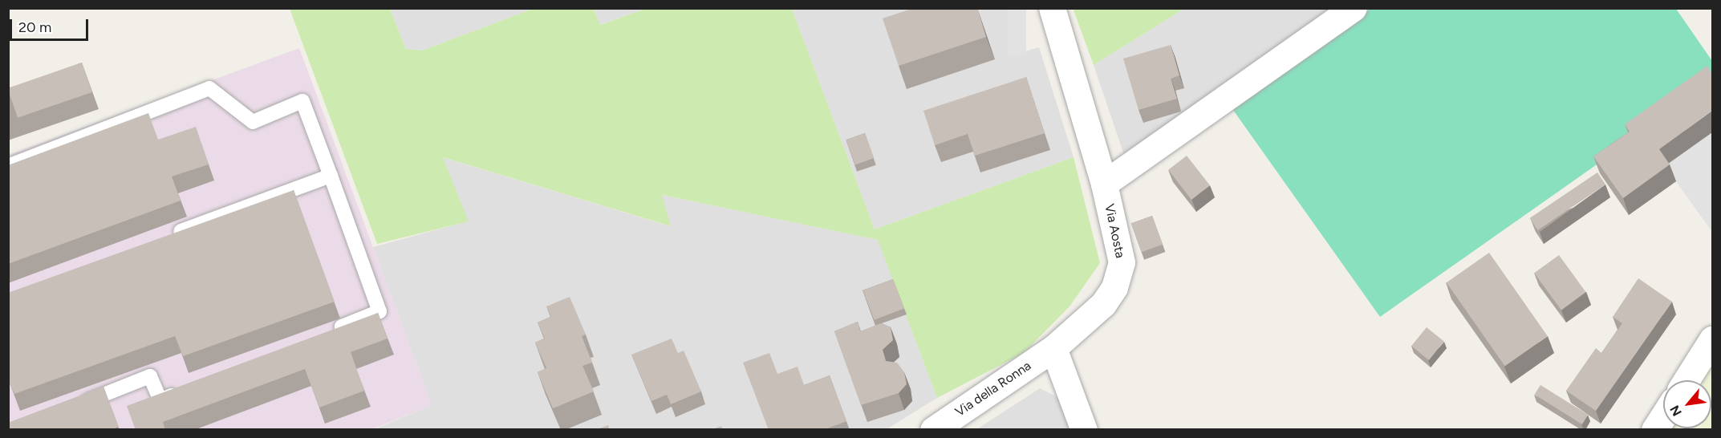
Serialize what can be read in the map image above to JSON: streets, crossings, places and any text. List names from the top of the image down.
{
  "streets": {
    "street": ["Via Aosta", "Via della Ronna"]
  },
  "crossings": [
    ["Via Aosta", "Via della Ronna"]
  ],
  "scale_bar": "20 m",
  "north": "bottom left"
}
